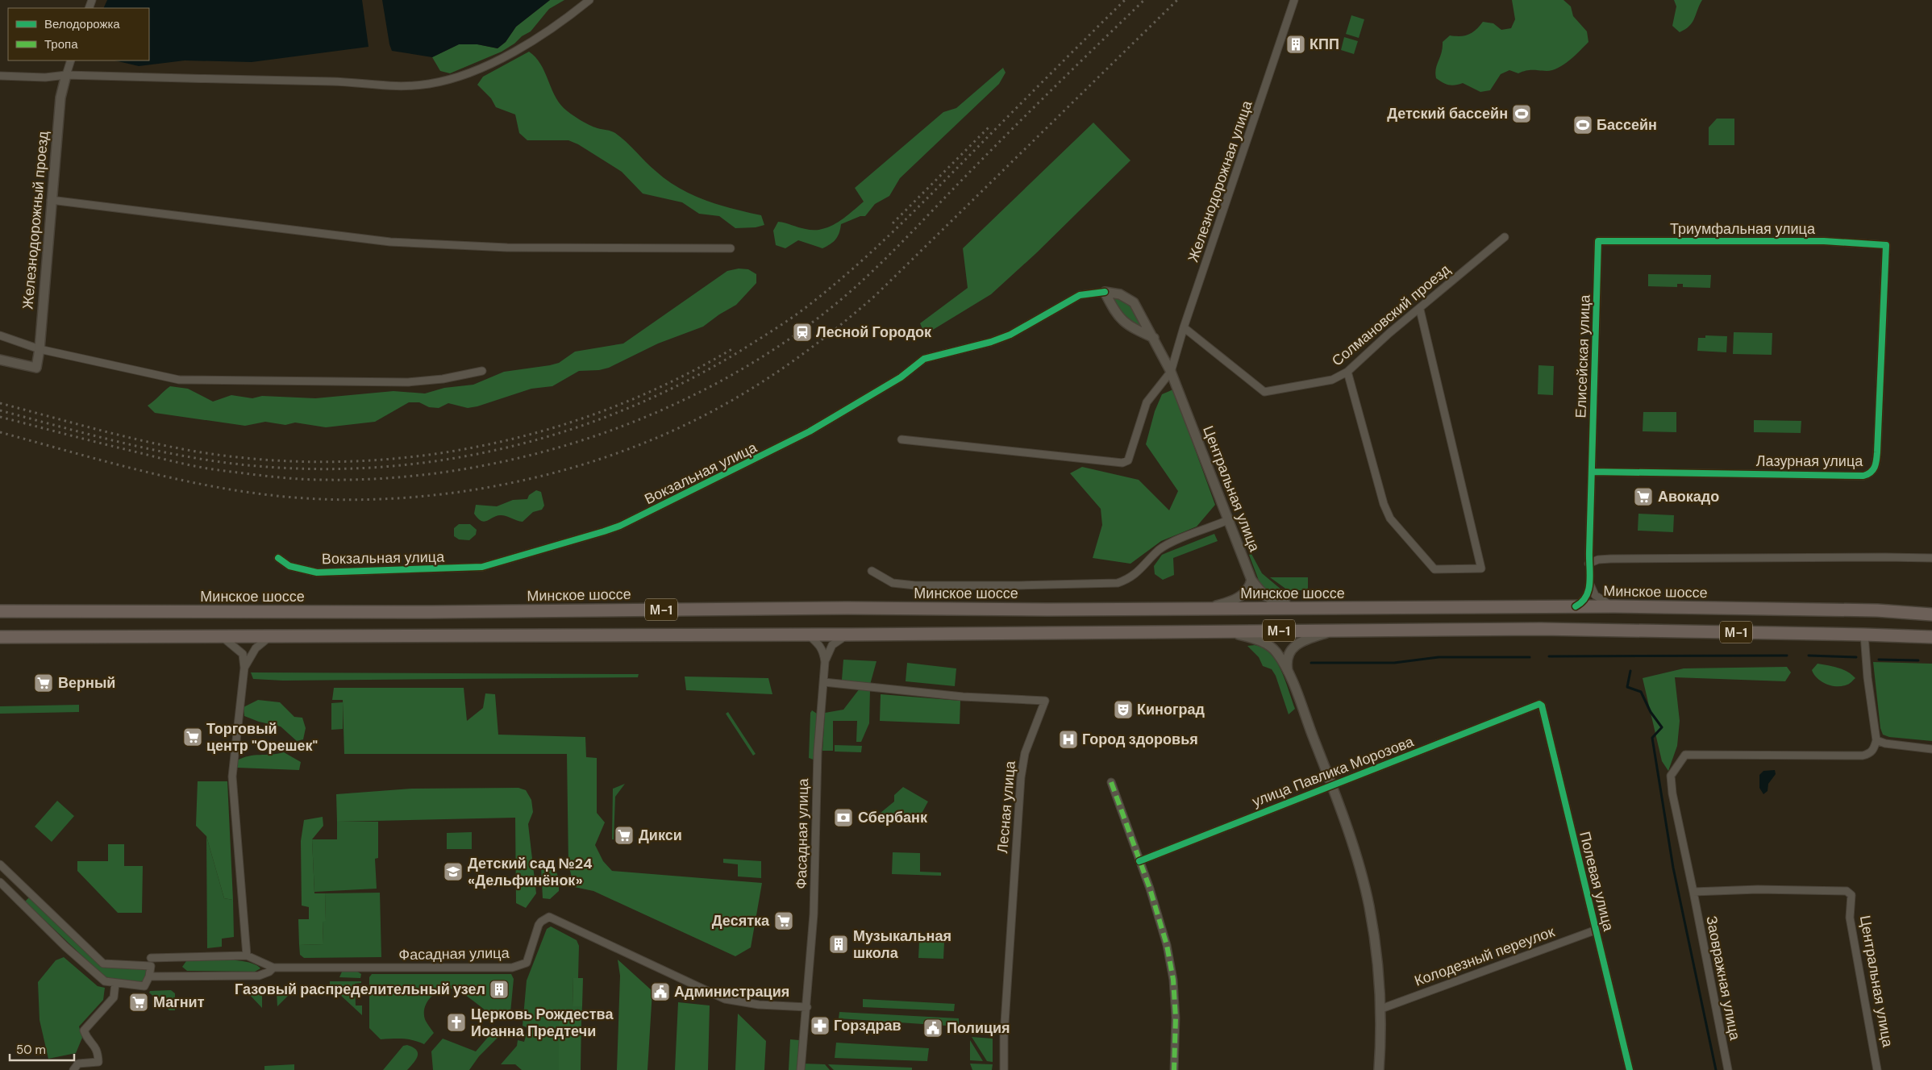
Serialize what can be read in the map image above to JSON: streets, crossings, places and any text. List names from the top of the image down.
{
  "streets": {
    "highway": ["Минское шоссе", "М-1"],
    "street": [
      "Железнодорожная улица",
      "Железнодорожный проезд",
      "Триумфальная улица",
      "Солмановский проезд",
      "Елисейская улица",
      "Лазурная улица",
      "Вокзальная улица",
      "Центральная улица",
      "улица Павлика Морозова",
      "Лесная улица",
      "Фасадная улица",
      "Полевая улица",
      "Колодезный переулок",
      "Заовражная улица"
    ]
  },
  "crossings": [
    ["Железнодорожная улица", "Солмановский проезд"],
    ["Железнодорожная улица", "Центральная улица"],
    ["Триумфальная улица", "Елисейская улица"],
    ["Триумфальная улица", "Лазурная улица"],
    ["Елисейская улица", "Лазурная улица"],
    ["Вокзальная улица", "Центральная улица"],
    ["Центральная улица", "Минское шоссе"],
    ["Центральная улица", "Заовражная улица"],
    ["М-1", "Фасадная улица"],
    ["улица Павлика Морозова", "Полевая улица"],
    ["Лесная улица", "Фасадная улица"],
    ["Полевая улица", "Колодезный переулок"]
  ],
  "places": {
    "building": ["КПП", "Музыкальная школа", "Газовый распределительный узел"],
    "sports": ["Детский бассейн", "Бассейн"],
    "station": ["Лесной Городок"],
    "supermarket": [
      "Авокадо",
      "Верный",
      "Торговый центр \"Орешек\"",
      "Дикси",
      "Десятка",
      "Магнит"
    ],
    "theatre": ["Киноград"],
    "hospital": ["Город здоровья"],
    "bank": ["Сбербанк"],
    "school or university": ["Детский сад №24 «Дельфинёнок»"],
    "public building": ["Администрация", "Полиция"],
    "church": ["Церковь Рождества Иоанна Предтечи"],
    "pharmacy": ["Горздрав"]
  },
  "legend": ["Велодорожка", "Тропа"],
  "scale_bar": "50 m"
}
